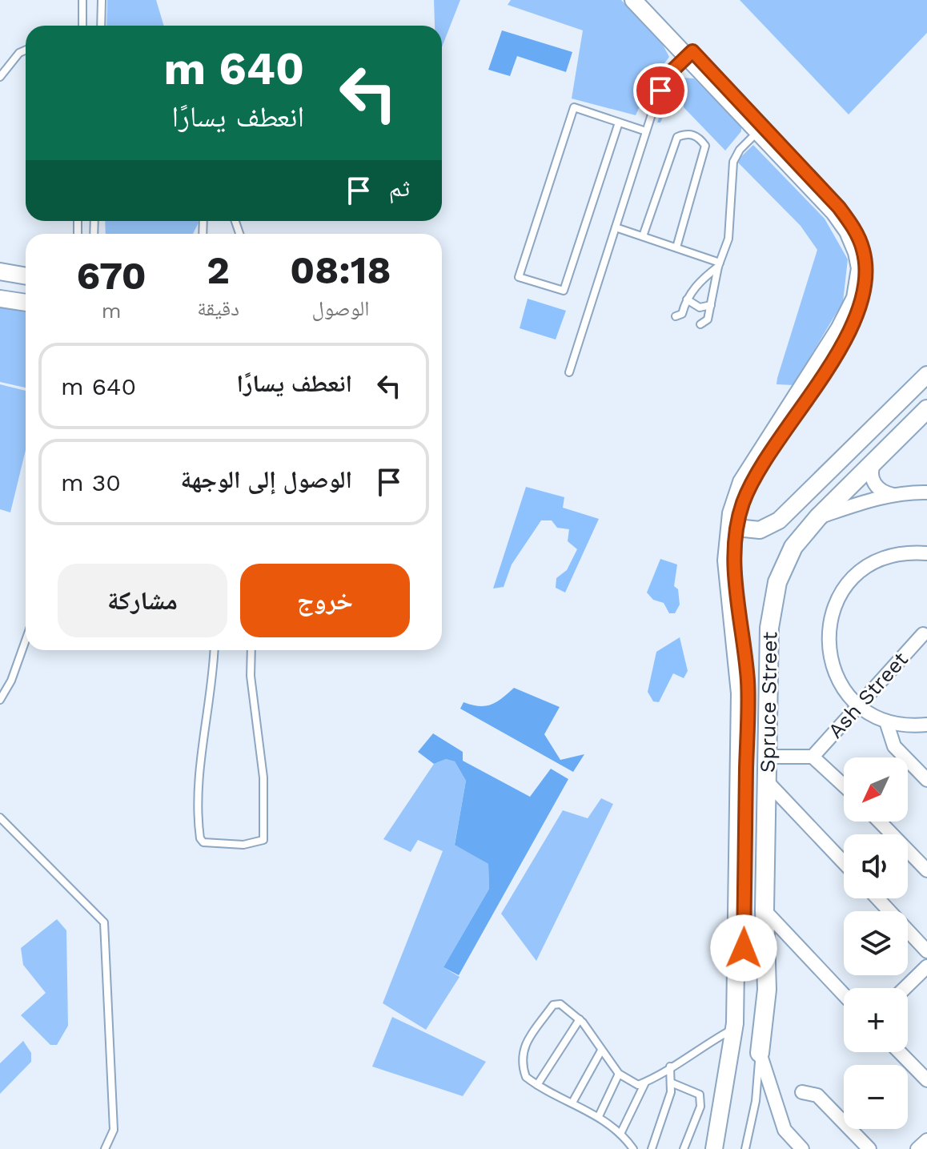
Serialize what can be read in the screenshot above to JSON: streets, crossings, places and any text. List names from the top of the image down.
{
  "streets": {
    "main road": ["Spruce Street"],
    "street": ["Ash Street"]
  },
  "north": "bottom left",
  "page": {
    "turn": ["640 m", "انعطف يسارًا"],
    "then": "ثم",
    "eta": [
      "08:18",
      "الوصول",
      "2",
      "دقيقة",
      "670",
      "m"
    ],
    "list": [
      {
        "name": "انعطف يسارًا",
        "value": "640 m"
      },
      {
        "name": "الوصول إلى الوجهة",
        "value": "30 m"
      }
    ],
    "buttons": ["خروج", "مشاركة"],
    "map_buttons": ["+", "−"]
  }
}
